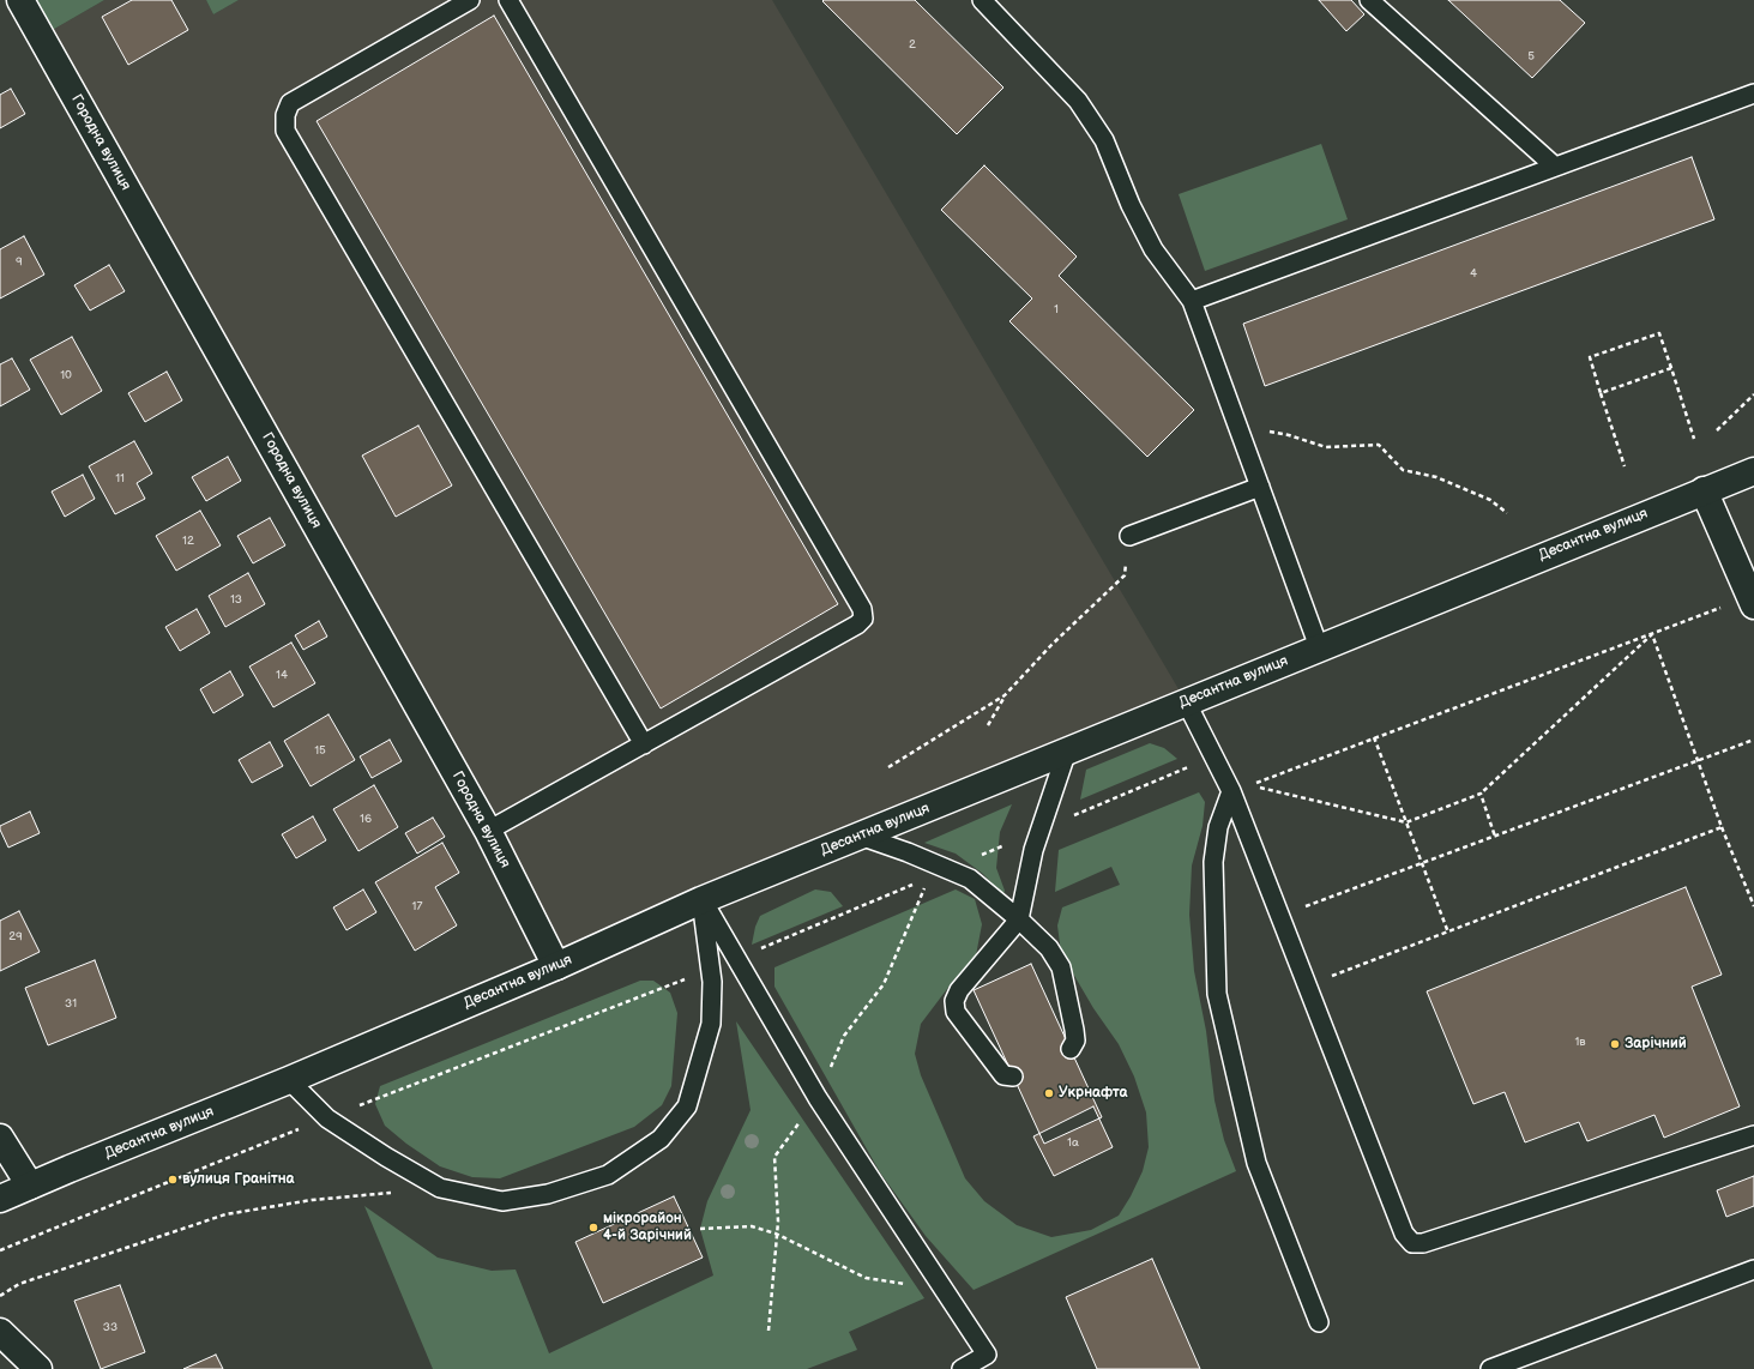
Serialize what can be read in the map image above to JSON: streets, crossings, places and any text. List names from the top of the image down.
{
  "streets": {
    "main road": ["Городна вулиця", "Десантна вулиця"]
  },
  "crossings": [
    ["Городна вулиця", "Десантна вулиця"]
  ],
  "places": [
    "Зарічний",
    "Укрнафта",
    "вулиця Гранітна",
    "мікрорайон 4-й Зарічний"
  ],
  "house_numbers": [
    "2",
    "5",
    "9",
    "4",
    "1",
    "10",
    "11",
    "12",
    "13",
    "14",
    "15",
    "16",
    "17",
    "29",
    "31",
    "1в",
    "1а",
    "33"
  ]
}
